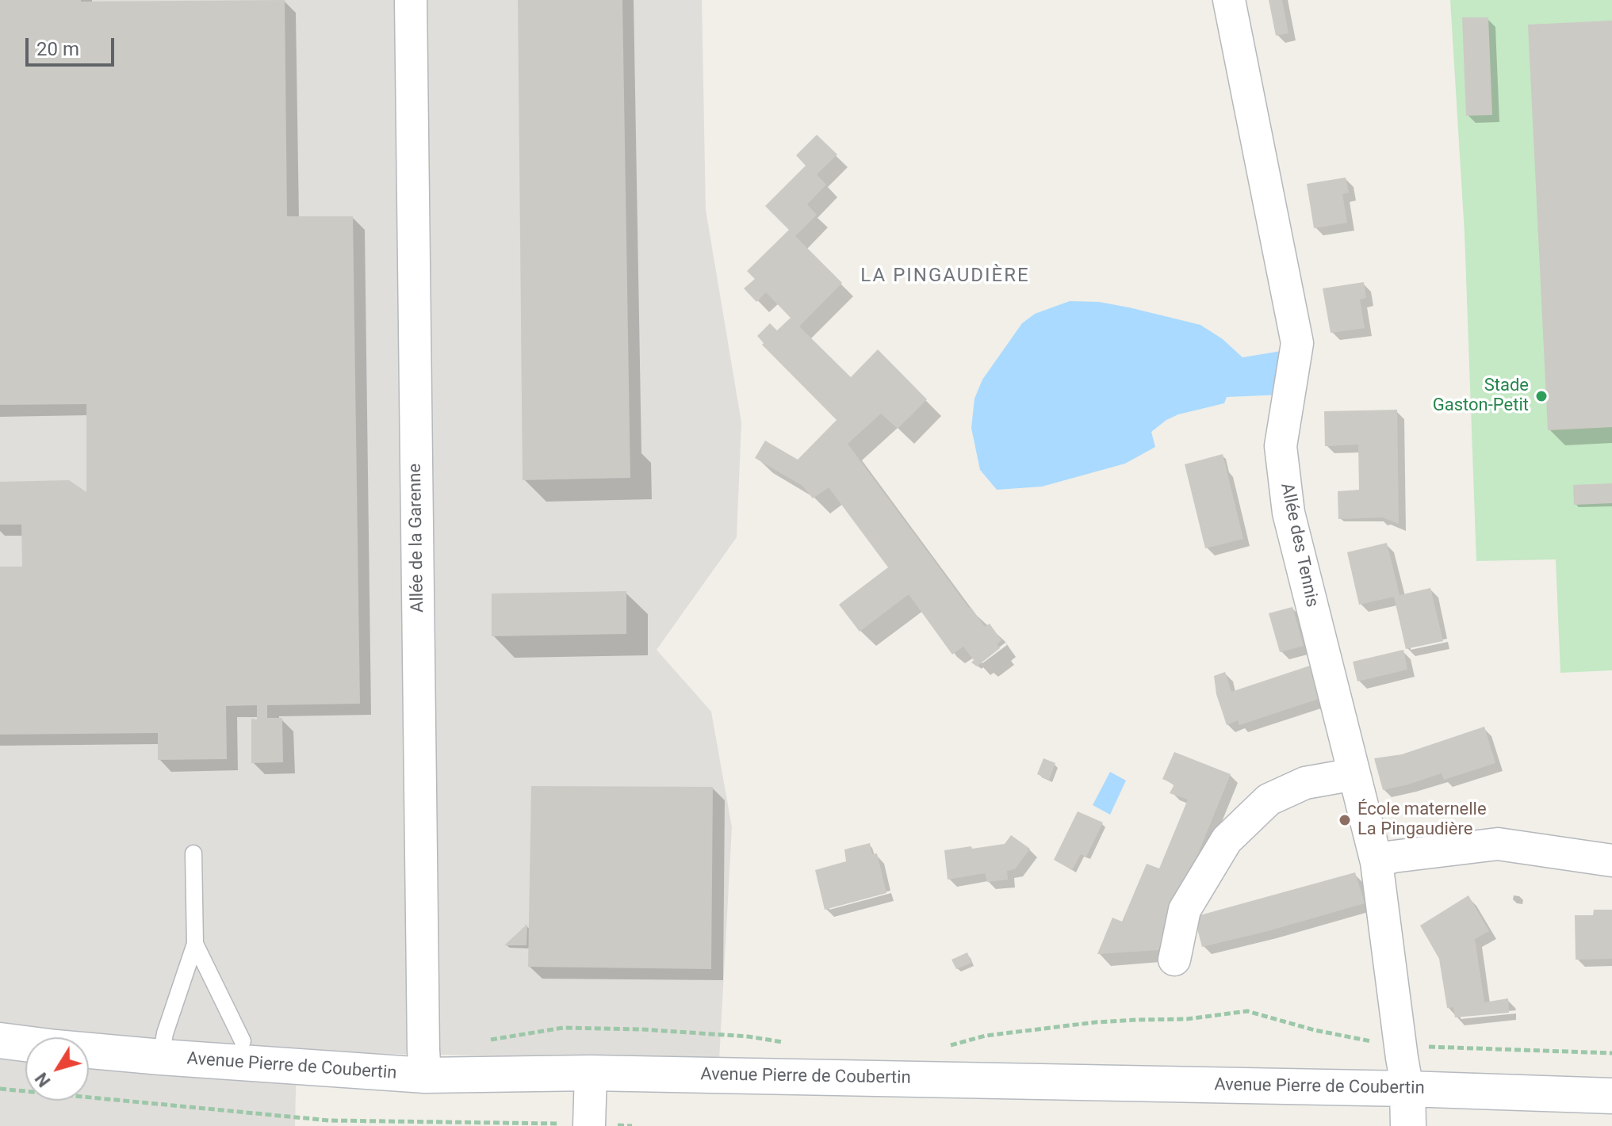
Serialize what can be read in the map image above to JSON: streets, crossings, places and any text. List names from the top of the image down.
{
  "streets": {
    "street": ["Allée de la Garenne", "Allée des Tennis", "Avenue Pierre de Coubertin"]
  },
  "crossings": [
    ["Allée de la Garenne", "Avenue Pierre de Coubertin"],
    ["Allée des Tennis", "Avenue Pierre de Coubertin"]
  ],
  "districts": ["LA PINGAUDIÈRE"],
  "places": ["Stade Gaston-Petit", "École maternelle La Pingaudière"],
  "scale_bar": "20 m",
  "north": "bottom left"
}
